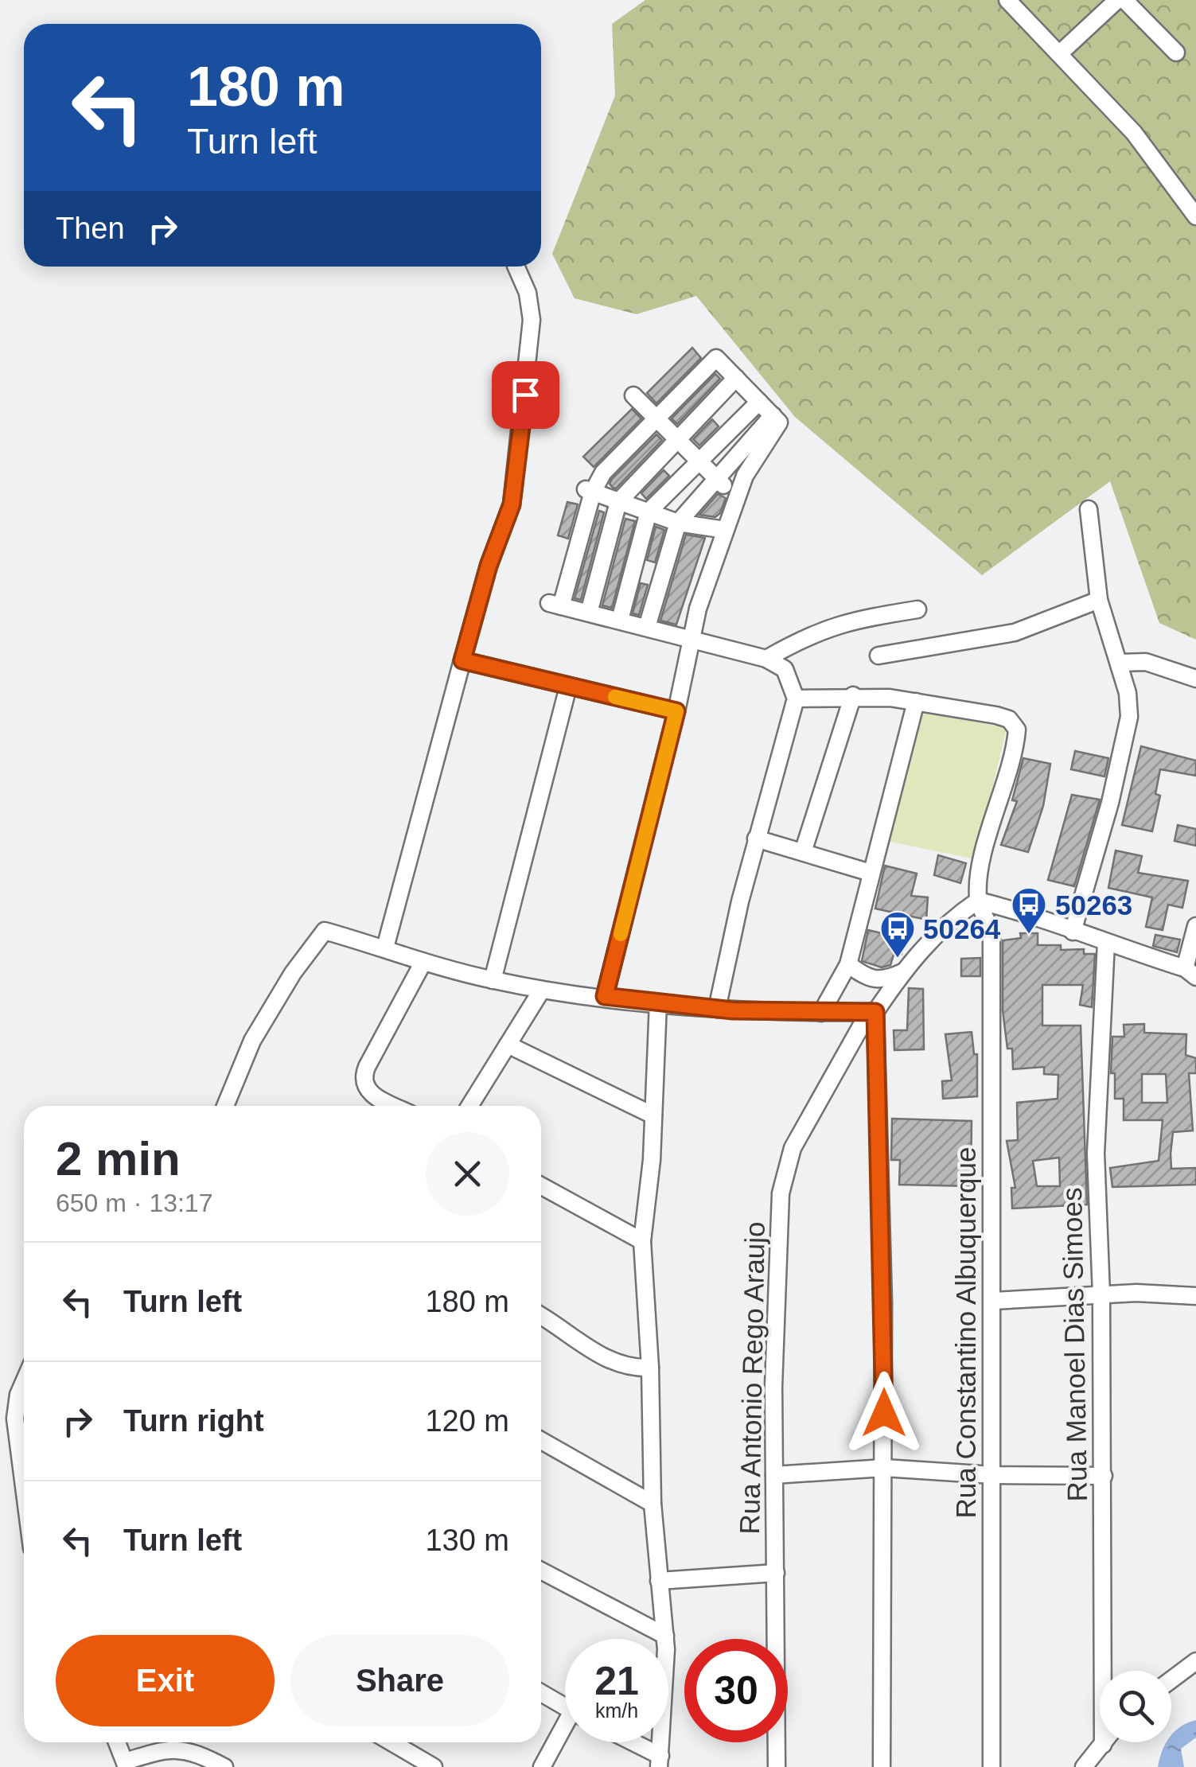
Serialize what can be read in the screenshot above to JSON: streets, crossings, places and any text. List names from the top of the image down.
{
  "streets": {
    "street": ["Rua Constantino Albuquerque", "Rua Manoel Dias Simoes", "Rua Antonio Rego Araujo"]
  },
  "crossings": [
    ["Rua Constantino Albuquerque", "Rua Antonio Rego Araujo"]
  ],
  "places": {
    "bus stop": ["50263", "50264"]
  },
  "page": {
    "turn": ["180 m", "Turn left"],
    "then": "Then",
    "heading": ["2 min", "650 m · 13:17"],
    "list": [
      {
        "name": "Turn left",
        "value": "180 m"
      },
      {
        "name": "Turn right",
        "value": "120 m"
      },
      {
        "name": "Turn left",
        "value": "130 m"
      }
    ],
    "buttons": ["Exit", "Share"],
    "speed": "21 km/h",
    "limit": "30"
  }
}
